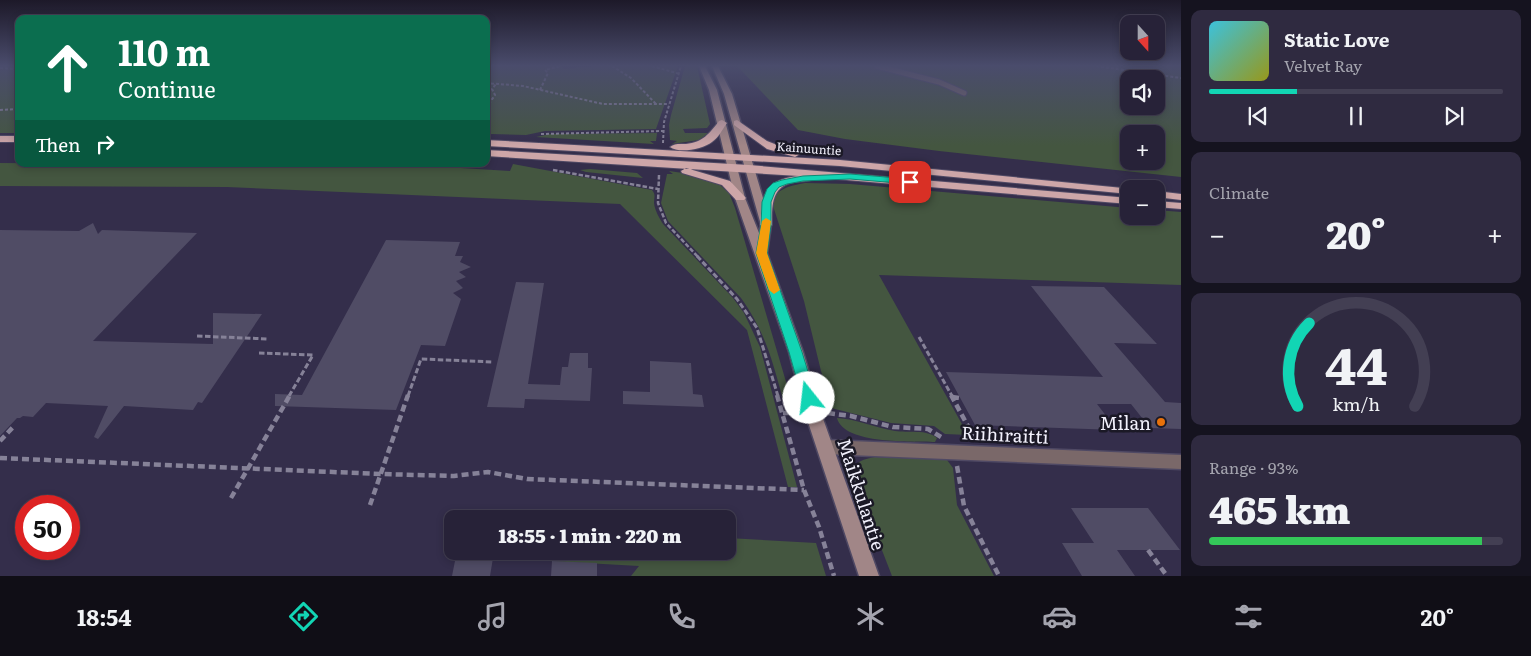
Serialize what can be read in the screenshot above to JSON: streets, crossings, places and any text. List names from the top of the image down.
{
  "streets": {
    "highway": ["Kainuuntie"],
    "main road": ["Maikkulantie"],
    "street": ["Riihiraitti"]
  },
  "crossings": [
    ["Kainuuntie", "Maikkulantie"],
    ["Riihiraitti", "Maikkulantie"]
  ],
  "places": ["Milan"],
  "north": "bottom",
  "page": {
    "map_buttons": ["+", "−"],
    "turn": ["110 m", "Continue"],
    "song": ["Static Love", "Velvet Ray"],
    "then": "Then",
    "tile": [
      "Climate",
      ["Range · 93%", "465 km"]
    ],
    "heat": ["−", "20°", "+"],
    "limit": "50",
    "trip": "18:55 · 1 min · 220 m",
    "tabs": ["18:54", "20°"],
    "gauge": ["44", "km/h"]
  }
}
